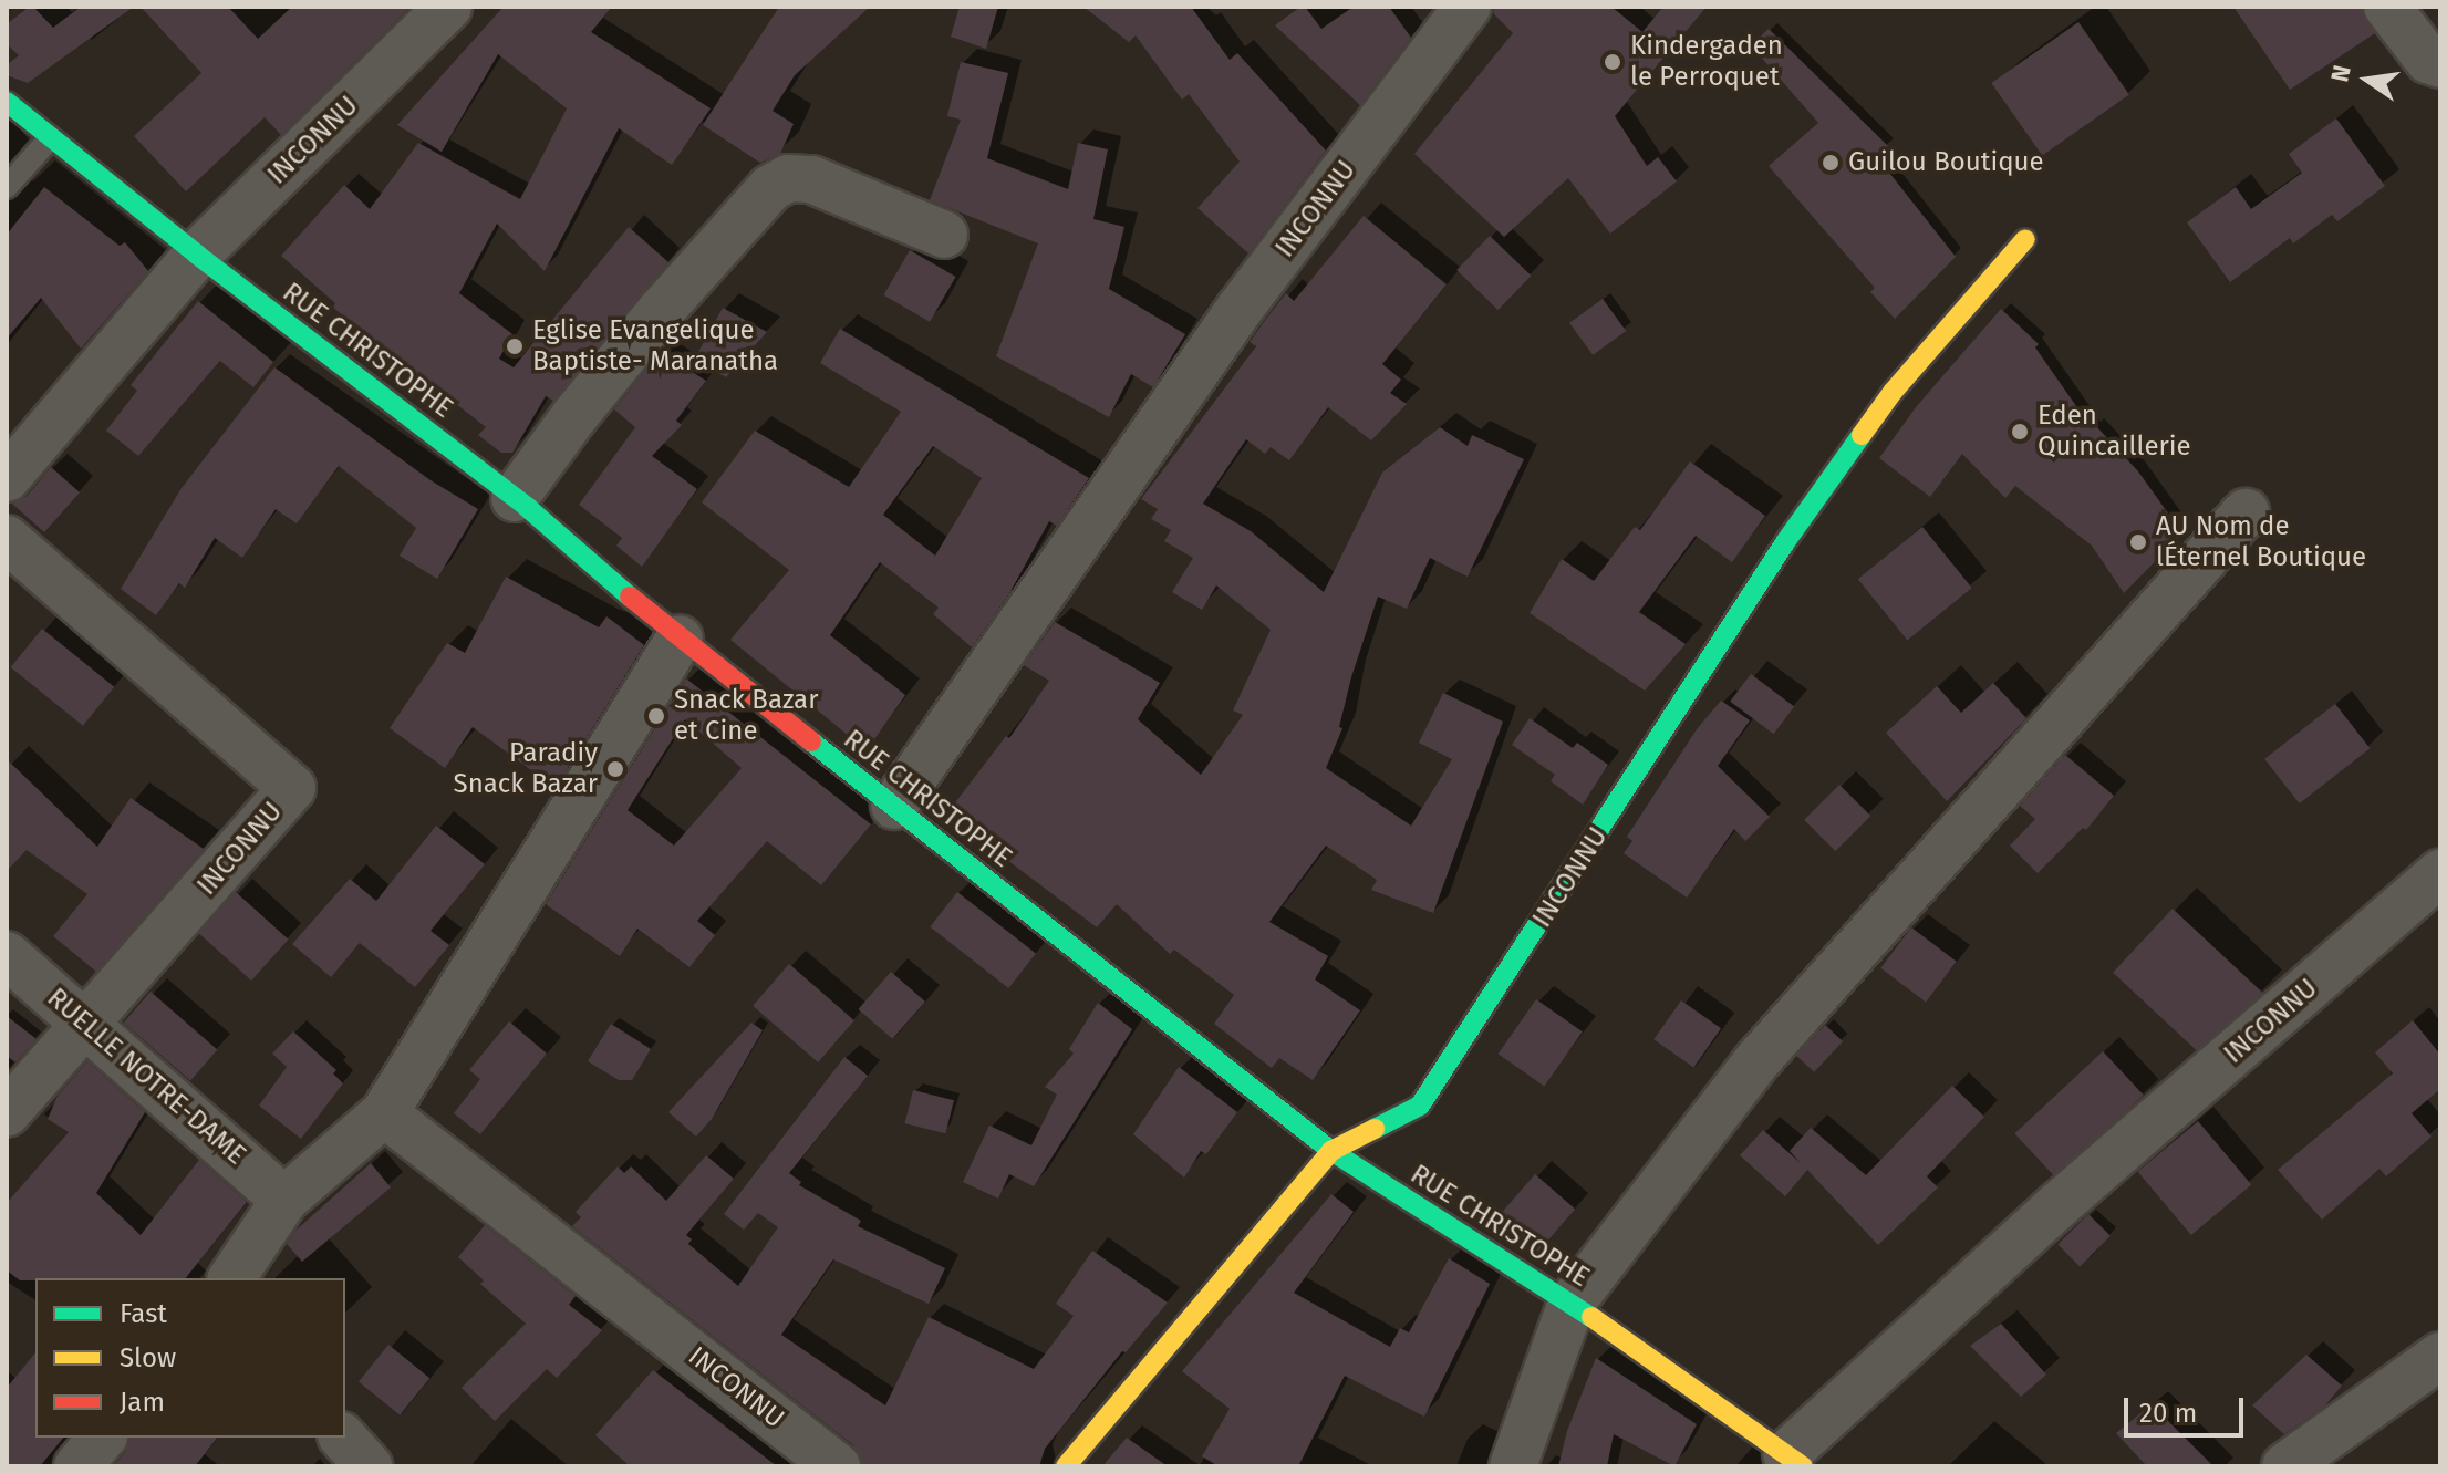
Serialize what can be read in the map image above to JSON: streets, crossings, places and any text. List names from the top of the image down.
{
  "streets": {
    "street": ["INCONNU", "RUE CHRISTOPHE", "RUELLE NOTRE-DAME"]
  },
  "crossings": [
    ["INCONNU", "RUE CHRISTOPHE"],
    ["INCONNU", "RUELLE NOTRE-DAME"]
  ],
  "places": [
    "Kindergaden le Perroquet",
    "Guilou Boutique",
    "Eglise Evangelique Baptiste- Maranatha",
    "Eden Quincaillerie",
    "AU Nom de lÉternel Boutique",
    "Snack Bazar et Cine",
    "Paradiy Snack Bazar"
  ],
  "legend": ["Fast", "Slow", "Jam"],
  "scale_bar": "20 m",
  "north": "left"
}
